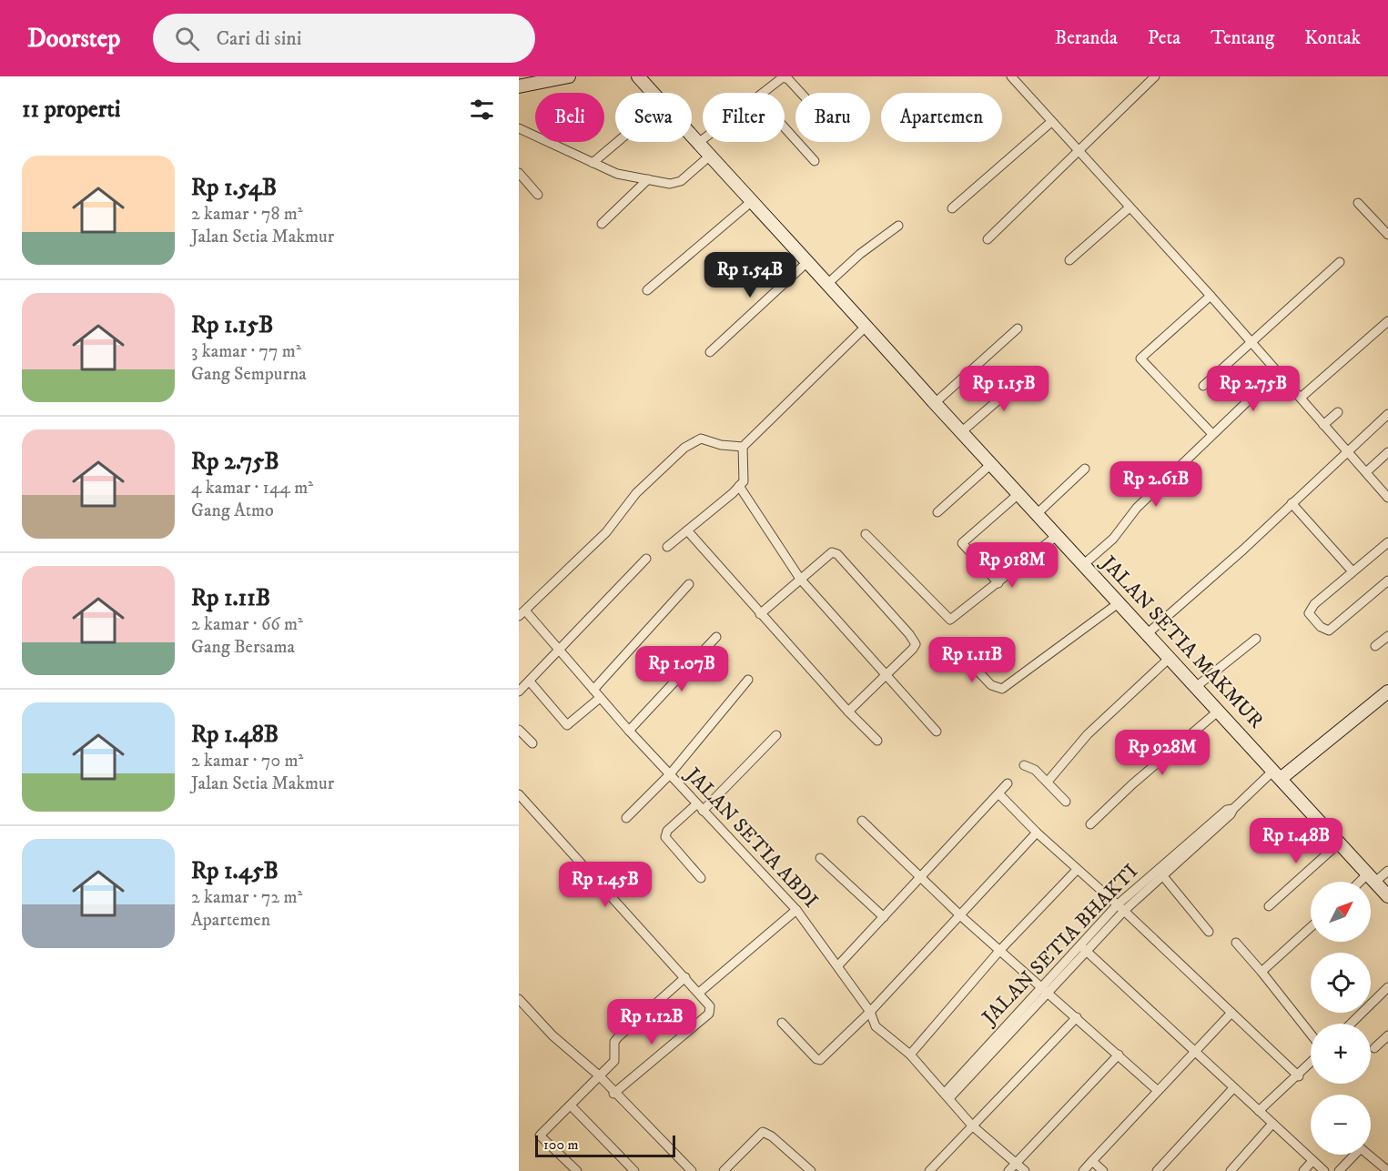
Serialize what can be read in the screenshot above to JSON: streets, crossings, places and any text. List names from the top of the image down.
{
  "streets": {
    "main road": ["JALAN SETIA MAKMUR"],
    "street": ["JALAN SETIA ABDI", "JALAN SETIA BHAKTI"]
  },
  "crossings": [
    ["JALAN SETIA MAKMUR", "JALAN SETIA BHAKTI"],
    ["JALAN SETIA ABDI", "JALAN SETIA BHAKTI"]
  ],
  "scale_bar": "100 m",
  "north": "top right",
  "page": {
    "header": "Doorstep",
    "search": "Cari di sini",
    "nav": [
      "Beranda",
      "Peta",
      "Tentang",
      "Kontak"
    ],
    "heading": "11 properti",
    "chip": [
      "Beli",
      "Sewa",
      "Filter",
      "Baru",
      "Apartemen"
    ],
    "list": [
      {
        "name": "Rp 1.54B",
        "note": "2 kamar · 78 m² · Jalan Setia Makmur"
      },
      {
        "name": "Rp 1.15B",
        "note": "3 kamar · 77 m² · Gang Sempurna"
      },
      {
        "name": "Rp 2.75B",
        "note": "4 kamar · 144 m² · Gang Atmo"
      },
      {
        "name": "Rp 1.11B",
        "note": "2 kamar · 66 m² · Gang Bersama"
      },
      {
        "name": "Rp 1.48B",
        "note": "2 kamar · 70 m² · Jalan Setia Makmur"
      },
      {
        "name": "Rp 1.45B",
        "note": "2 kamar · 72 m² · Apartemen"
      }
    ],
    "price": [
      "Rp 1.54B",
      "Rp 1.15B",
      "Rp 2.75B",
      "Rp 2.61B",
      "Rp 918M",
      "Rp 1.11B",
      "Rp 1.07B",
      "Rp 928M",
      "Rp 1.48B",
      "Rp 1.45B",
      "Rp 1.12B"
    ],
    "map_buttons": ["+", "−"],
    "scale": "100 m"
  }
}
